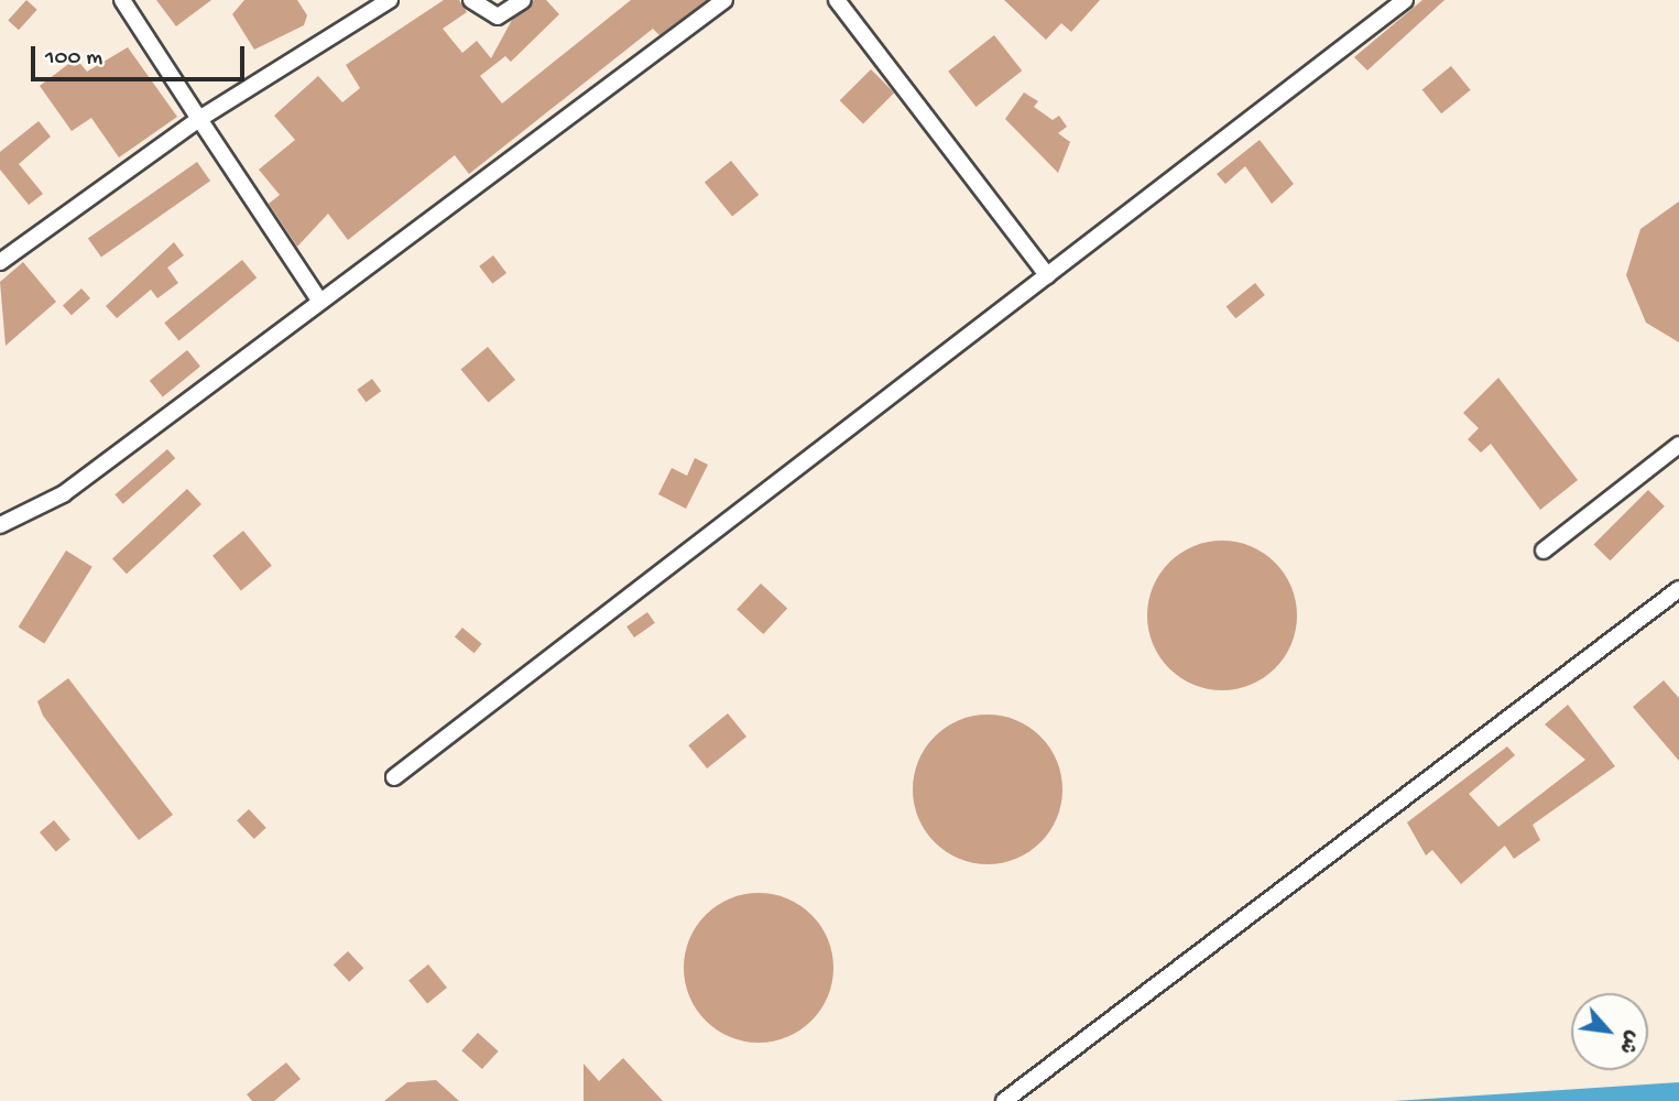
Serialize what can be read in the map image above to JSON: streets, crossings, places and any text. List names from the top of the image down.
{
  "scale_bar": "100 m",
  "north": "bottom right"
}
